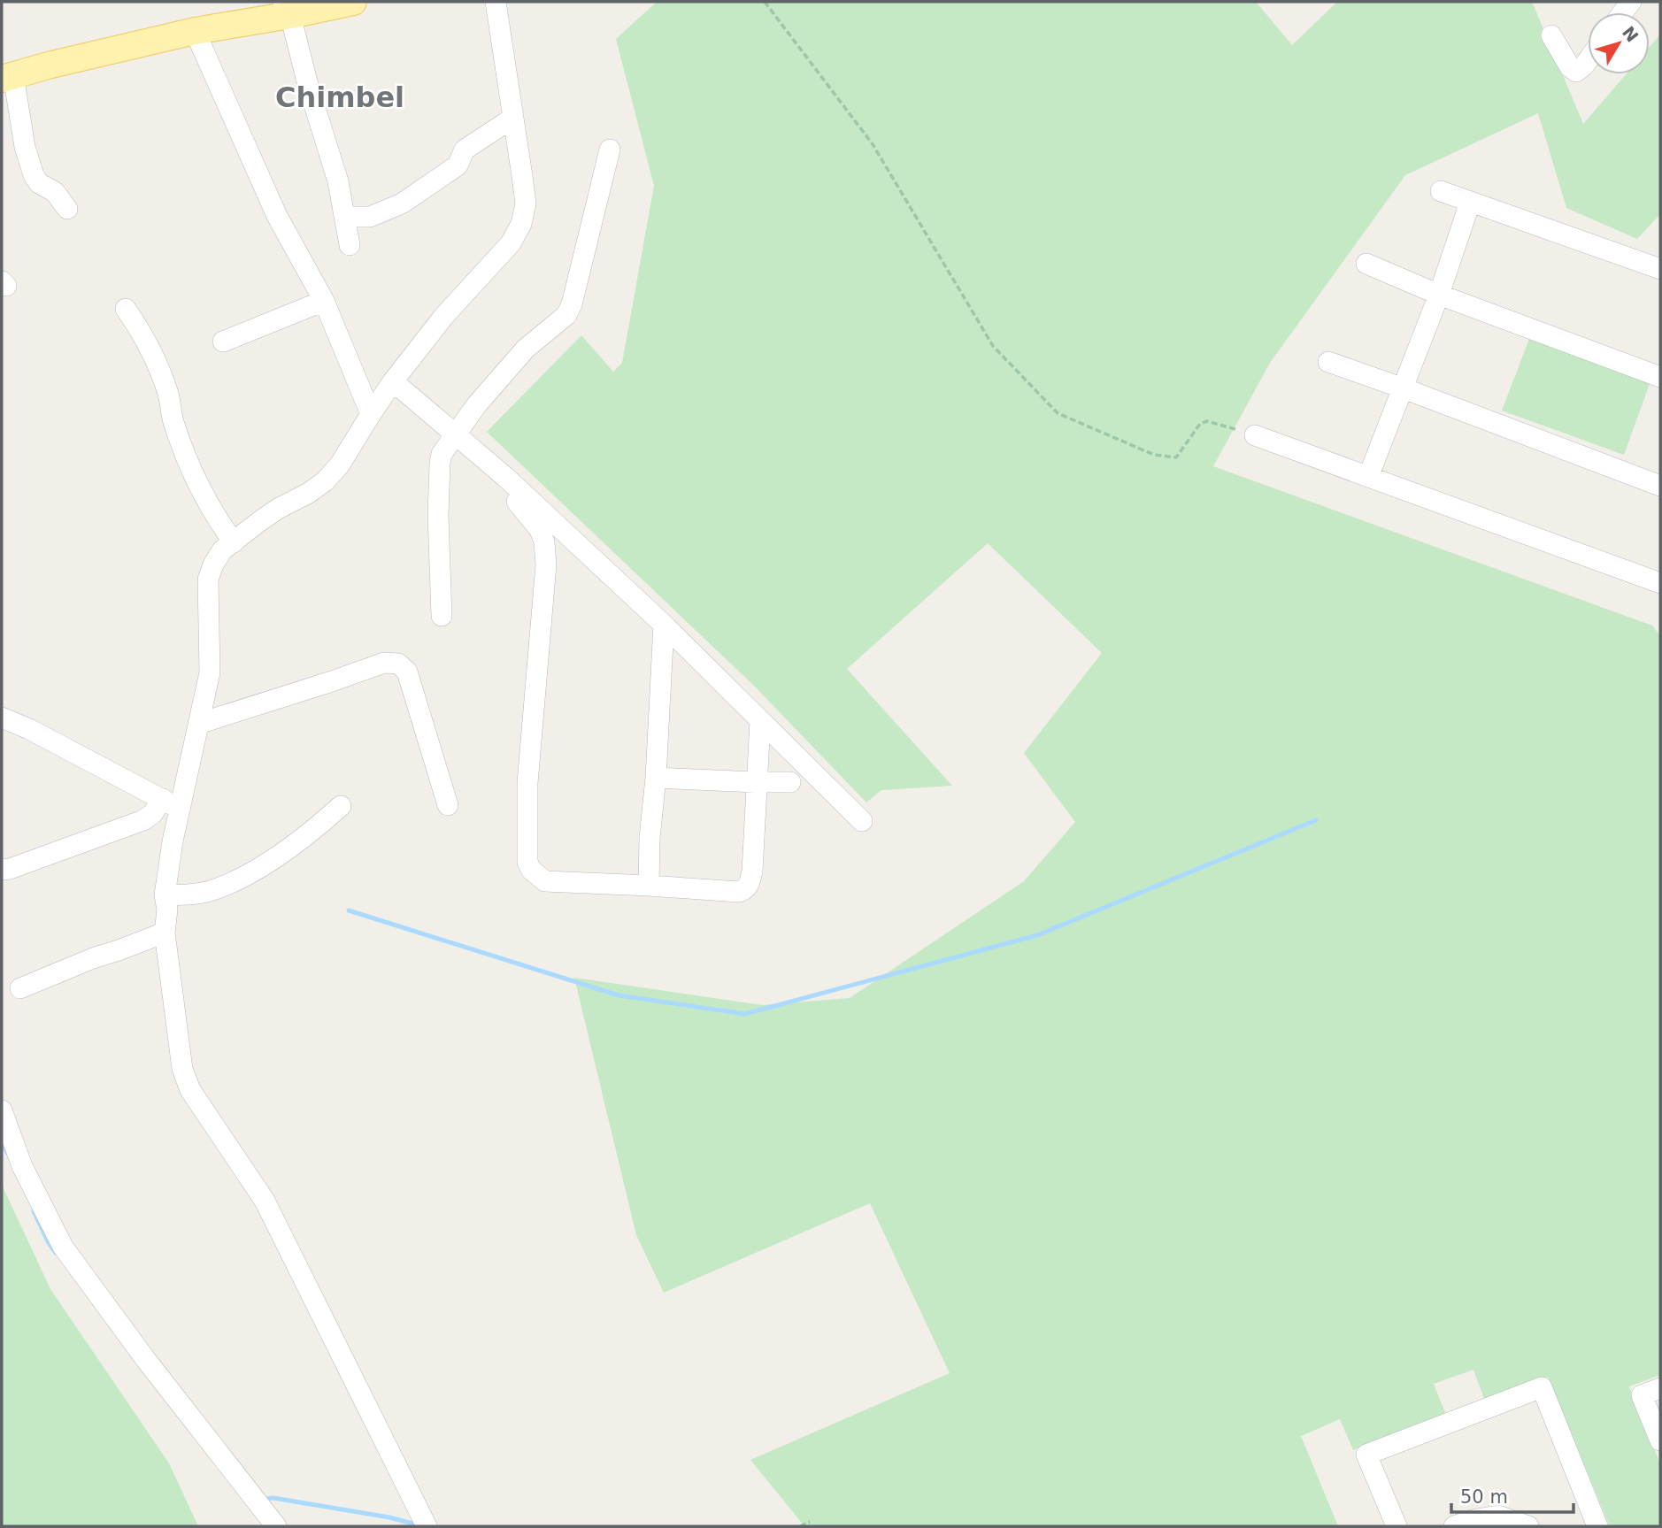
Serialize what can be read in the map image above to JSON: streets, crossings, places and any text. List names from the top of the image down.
{
  "districts": ["Chimbel"],
  "scale_bar": "50 m",
  "north": "top right"
}
